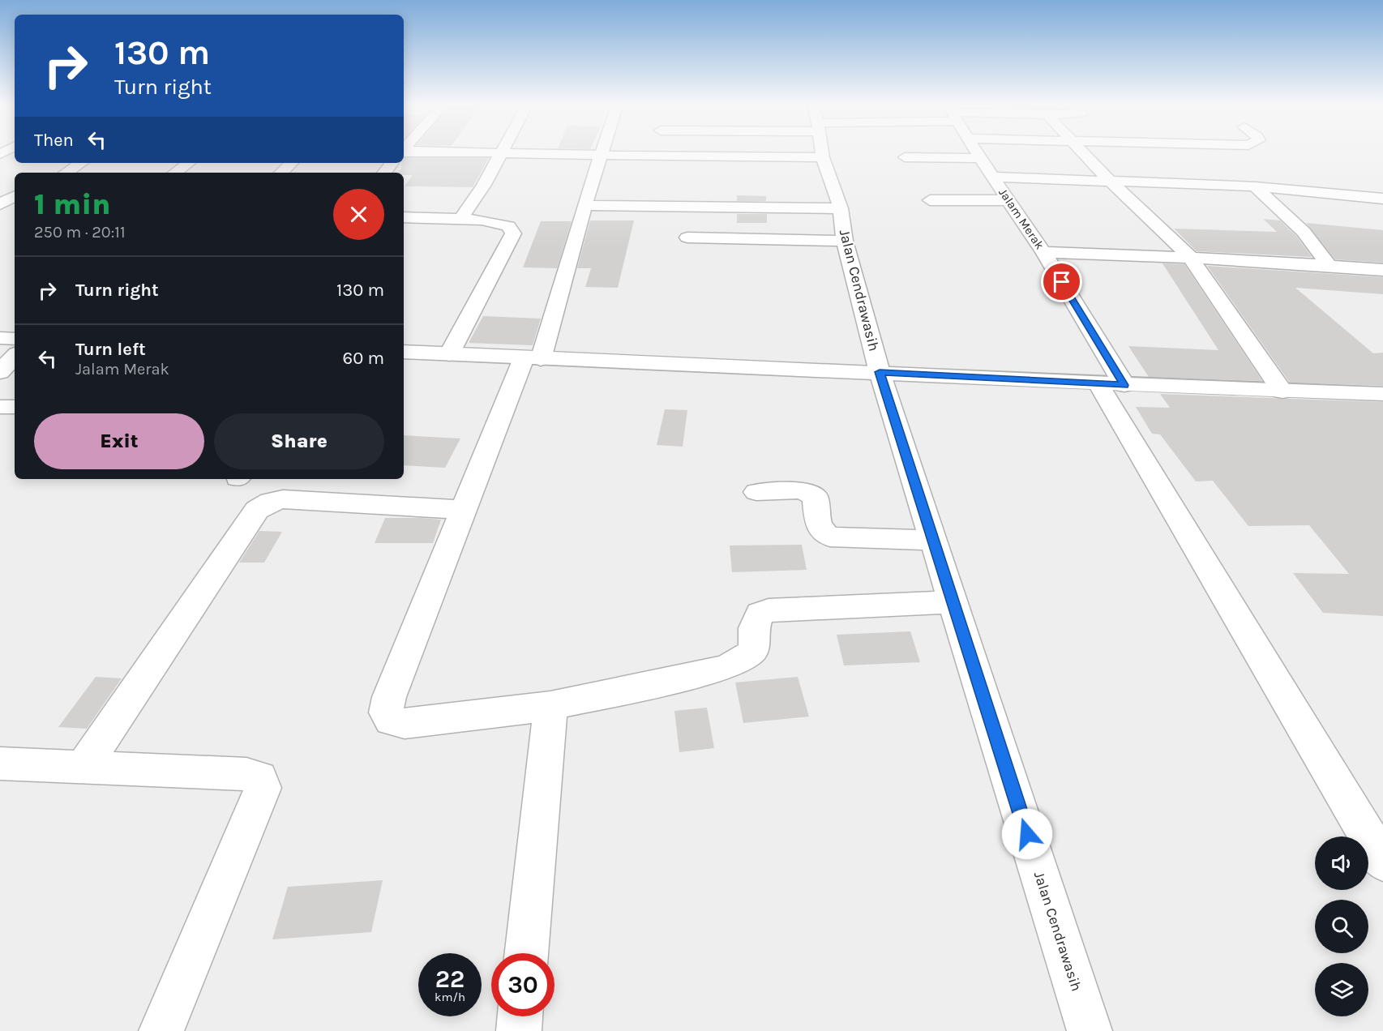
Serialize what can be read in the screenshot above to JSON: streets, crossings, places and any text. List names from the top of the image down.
{
  "streets": {
    "street": ["Jalam Merak", "Jalan Cendrawasih"]
  },
  "page": {
    "turn": ["130 m", "Turn right"],
    "then": "Then",
    "heading": ["1 min", "250 m · 20:11"],
    "list": [
      {
        "name": "Turn right",
        "value": "130 m"
      },
      {
        "name": "Turn left",
        "note": "Jalam Merak",
        "value": "60 m"
      }
    ],
    "buttons": ["Exit", "Share"],
    "speed": "22 km/h",
    "limit": "30"
  }
}
